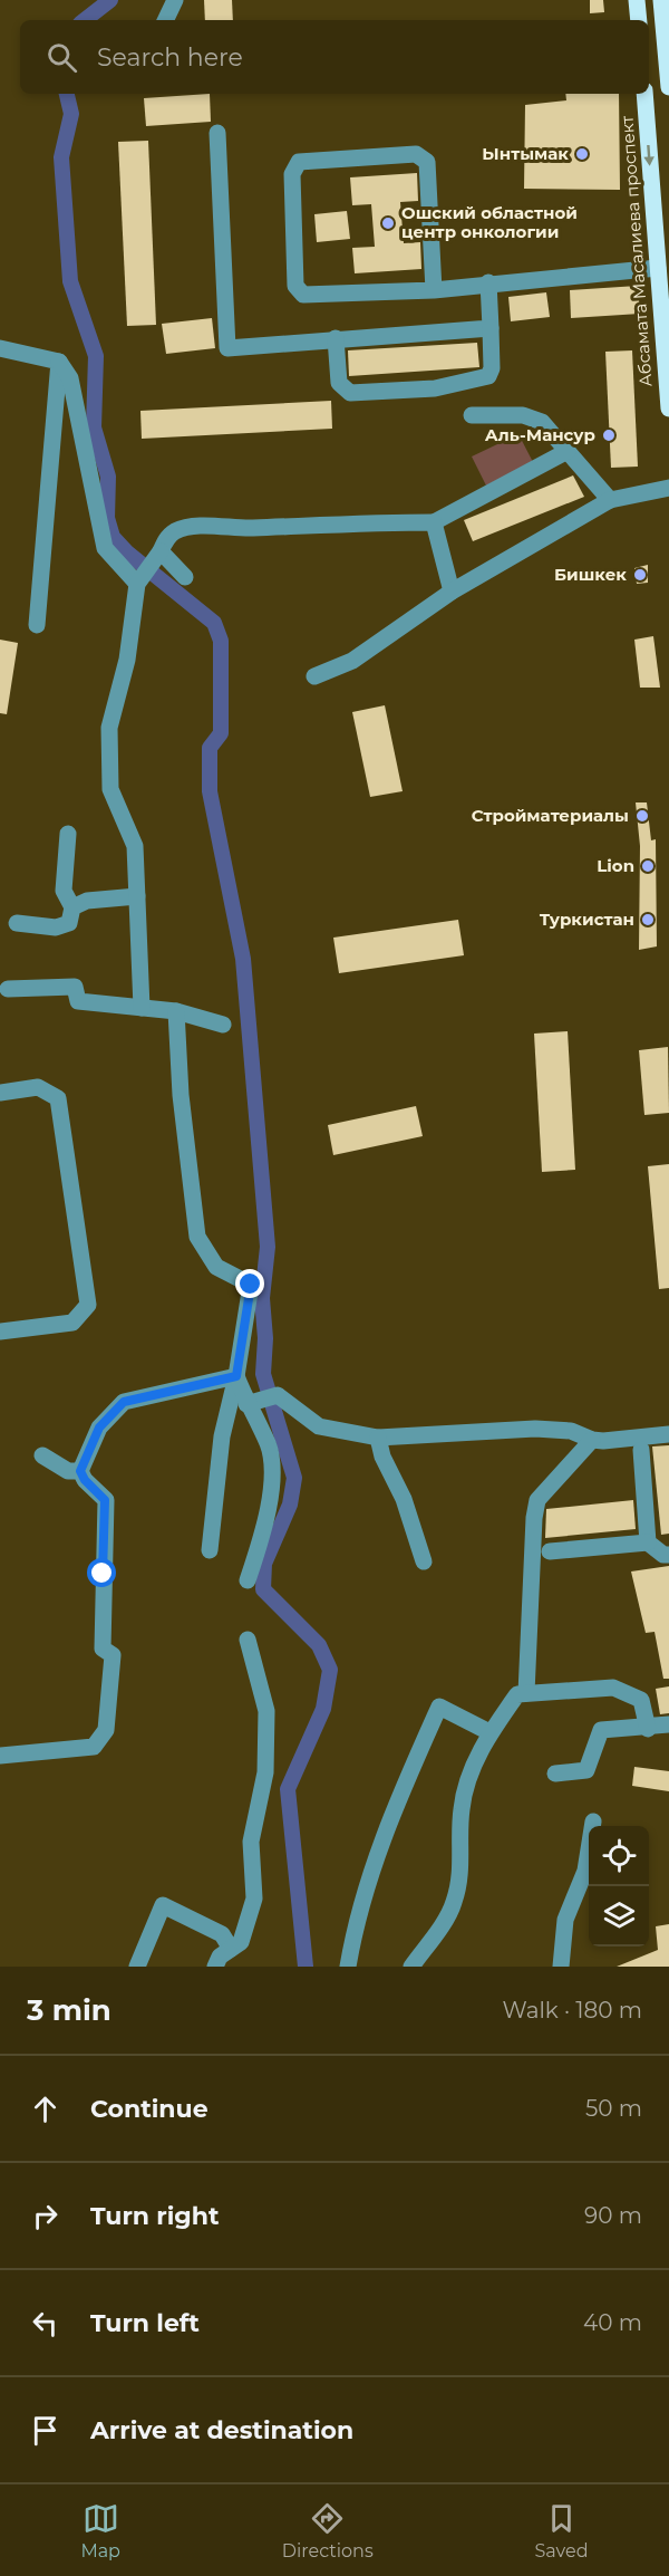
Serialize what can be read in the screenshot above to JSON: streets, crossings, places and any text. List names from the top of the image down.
{
  "streets": {
    "main road": ["Абсамата Масалиева проспект"]
  },
  "one_way": ["Абсамата Масалиева проспект"],
  "places": [
    "Ынтымак",
    "Ошский областной центр онкологии",
    "Аль-Мансур",
    "Бишкек",
    "Стройматериалы",
    "Lion",
    "Туркистан"
  ],
  "page": {
    "search": "Search here",
    "heading": ["3 min", "Walk · 180 m"],
    "list": [
      ["Continue", "50 m"],
      ["Turn right", "90 m"],
      ["Turn left", "40 m"],
      "Arrive at destination"
    ],
    "nav": ["Map", "Directions", "Saved"]
  }
}
